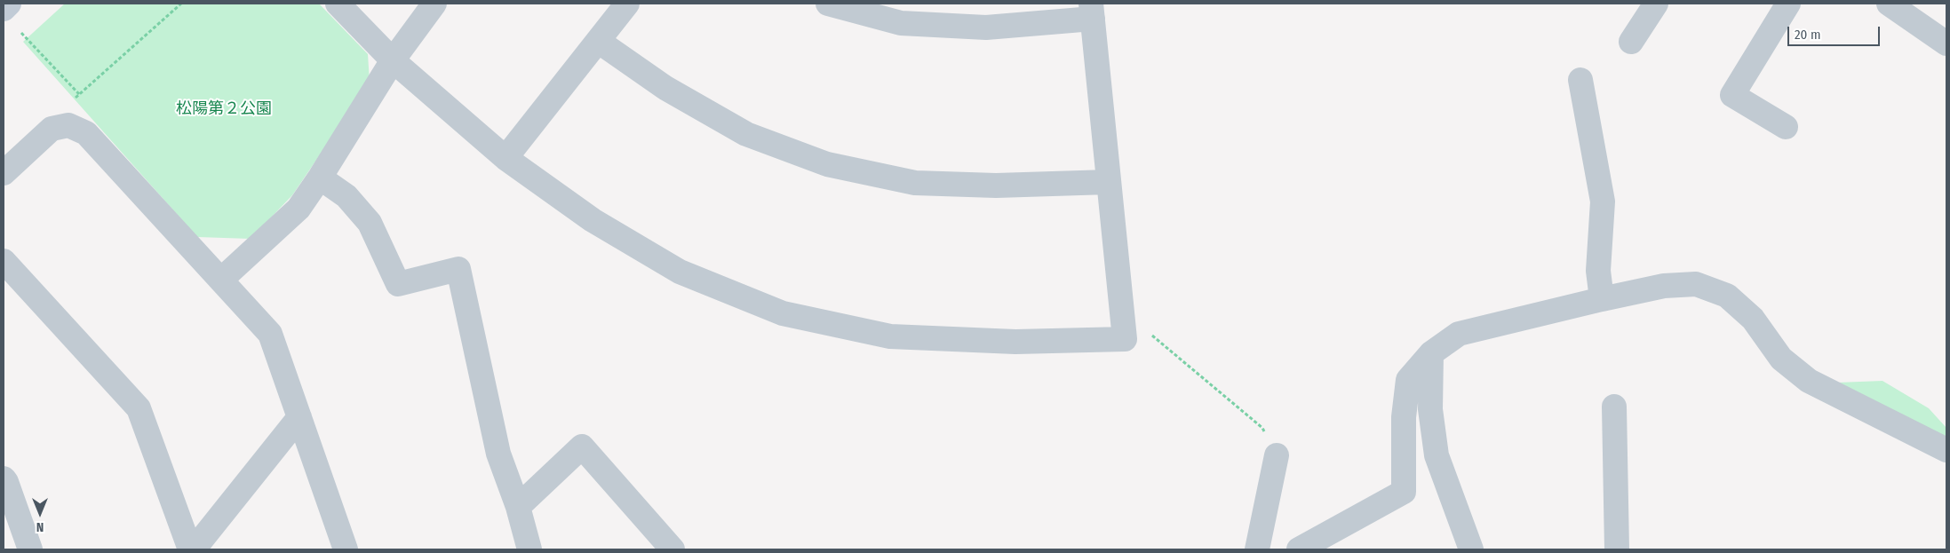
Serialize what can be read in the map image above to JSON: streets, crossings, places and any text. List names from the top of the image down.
{
  "parks": ["松陽第２公園"],
  "scale_bar": "20 m",
  "north": "bottom"
}
